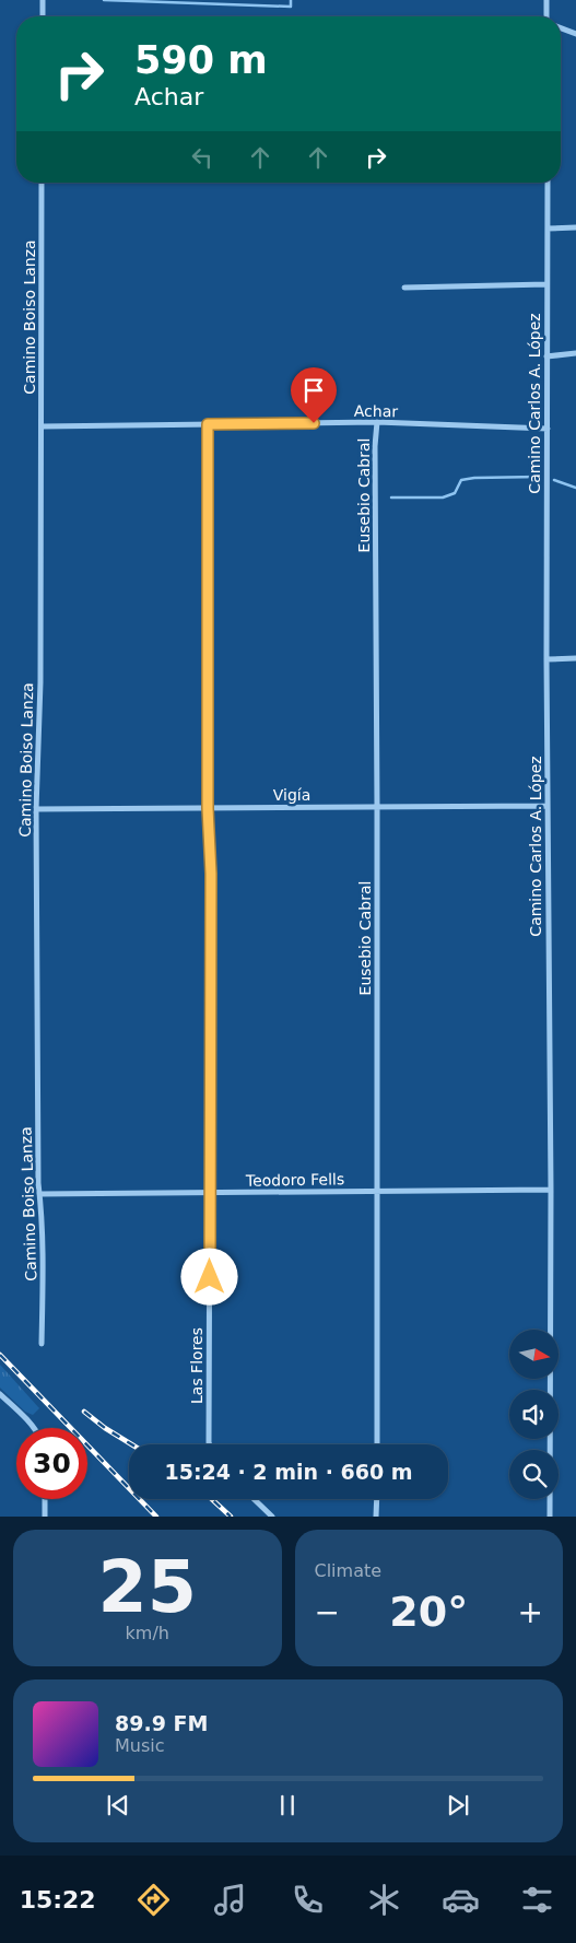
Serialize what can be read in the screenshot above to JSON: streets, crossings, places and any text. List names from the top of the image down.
{
  "streets": {
    "street": [
      "Camino Boiso Lanza",
      "Camino Carlos A. López",
      "Achar",
      "Eusebio Cabral",
      "Vigía",
      "Teodoro Fells",
      "Las Flores"
    ]
  },
  "crossings": [
    ["Camino Boiso Lanza", "Achar"],
    ["Camino Boiso Lanza", "Vigía"],
    ["Camino Boiso Lanza", "Teodoro Fells"],
    ["Camino Carlos A. López", "Achar"],
    ["Camino Carlos A. López", "Vigía"],
    ["Camino Carlos A. López", "Teodoro Fells"],
    ["Achar", "Eusebio Cabral"],
    ["Achar", "Las Flores"],
    ["Eusebio Cabral", "Vigía"],
    ["Eusebio Cabral", "Teodoro Fells"],
    ["Vigía", "Las Flores"],
    ["Teodoro Fells", "Las Flores"]
  ],
  "north": "right",
  "page": {
    "turn": ["590 m", "Achar"],
    "limit": "30",
    "trip": "15:24 · 2 min · 660 m",
    "tile": [
      ["25", "km/h"],
      "Climate"
    ],
    "heat": ["−", "20°", "+"],
    "song": ["89.9 FM", "Music"],
    "tabs": "15:22"
  }
}
